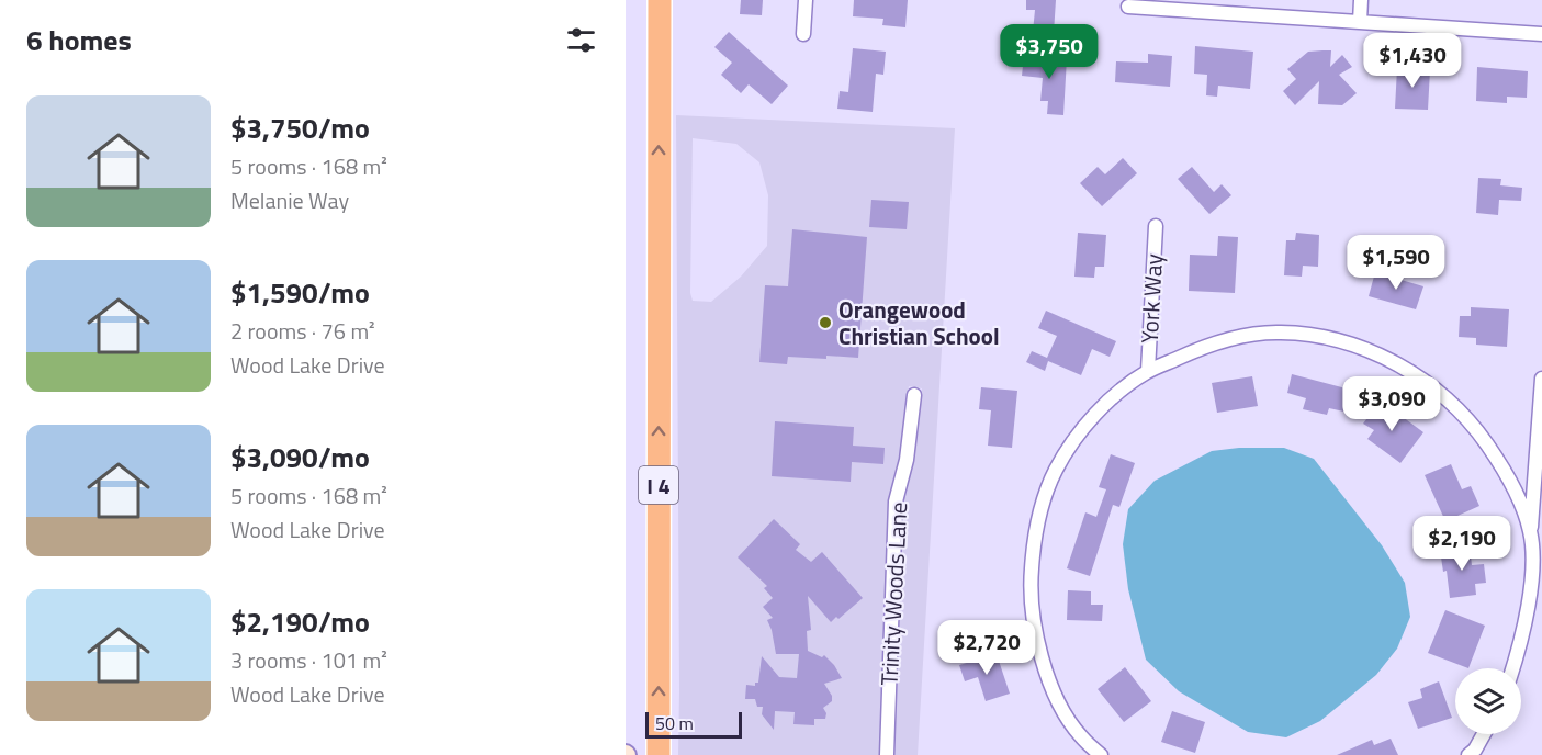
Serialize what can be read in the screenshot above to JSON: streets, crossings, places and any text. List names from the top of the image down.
{
  "streets": {
    "highway": ["I 4"],
    "street": ["York Way", "Trinity Woods Lane"]
  },
  "places": ["Orangewood Christian School"],
  "scale_bar": "50 m",
  "page": {
    "heading": "6 homes",
    "price": [
      "$3,750",
      "$1,430",
      "$1,590",
      "$3,090",
      "$2,190",
      "$2,720"
    ],
    "list": [
      {
        "name": "$3,750/mo",
        "note": "5 rooms · 168 m² · Melanie Way"
      },
      {
        "name": "$1,590/mo",
        "note": "2 rooms · 76 m² · Wood Lake Drive"
      },
      {
        "name": "$3,090/mo",
        "note": "5 rooms · 168 m² · Wood Lake Drive"
      },
      {
        "name": "$2,190/mo",
        "note": "3 rooms · 101 m² · Wood Lake Drive"
      }
    ],
    "scale": "50 m"
  }
}
